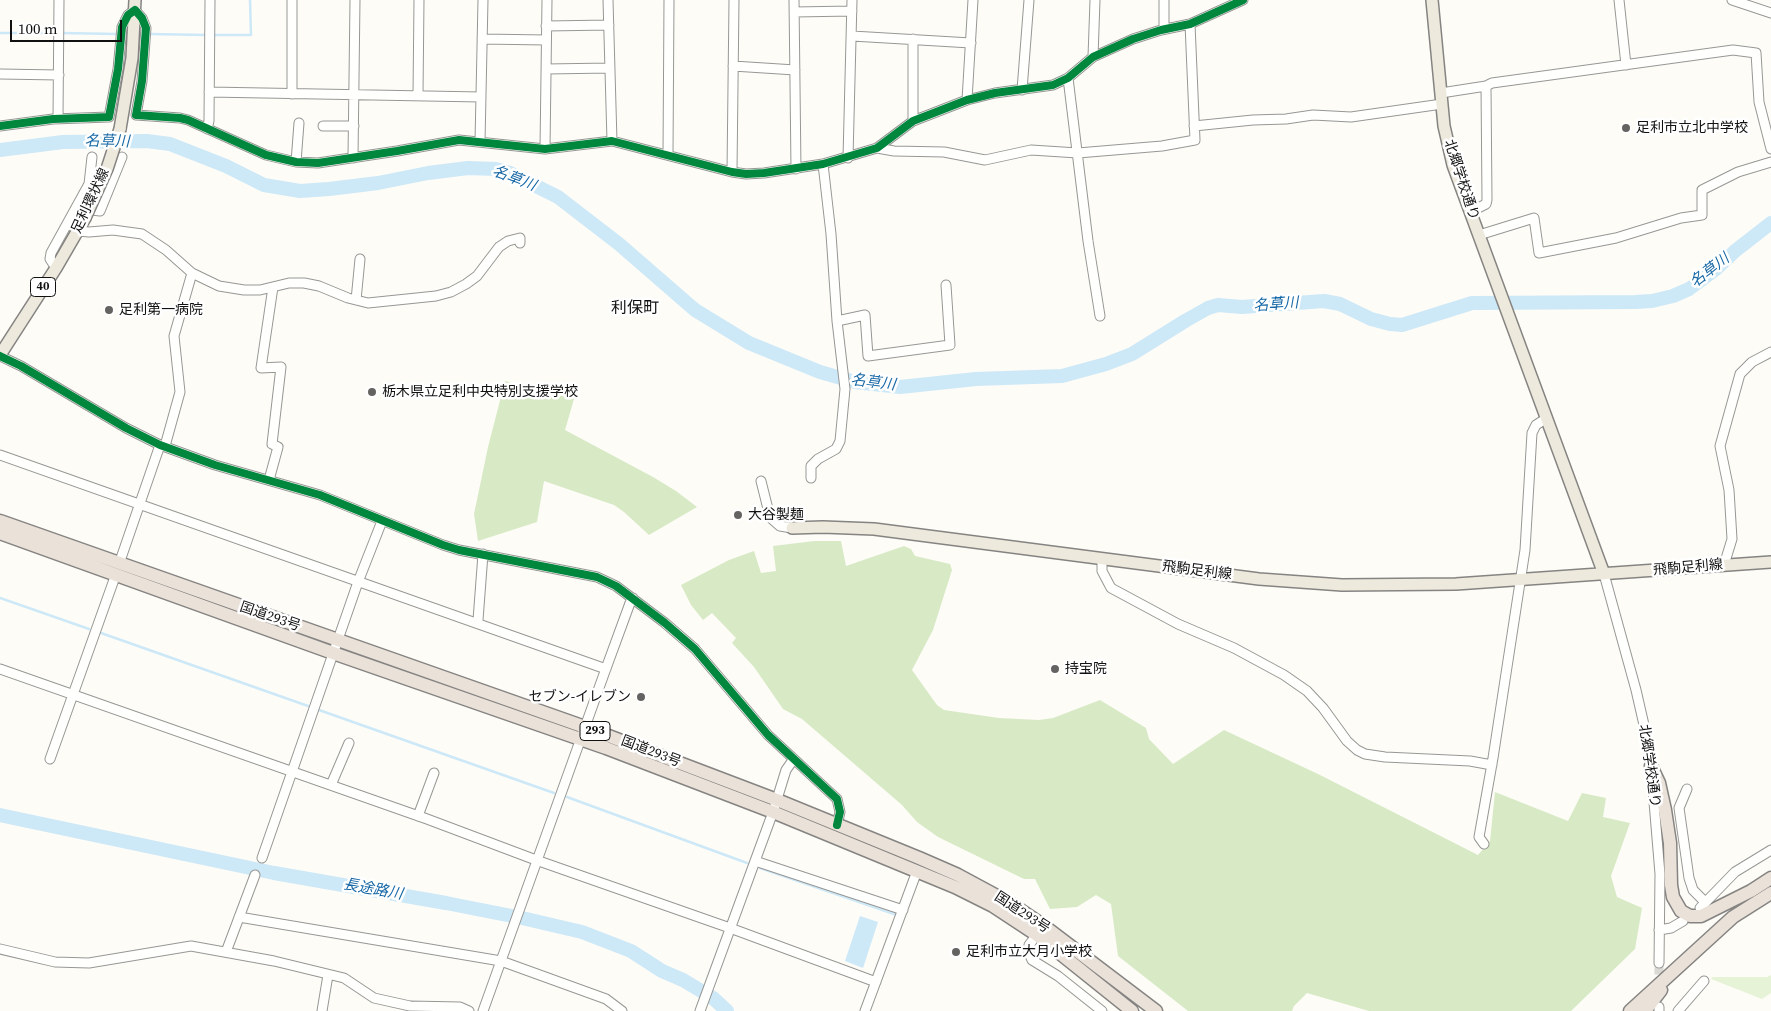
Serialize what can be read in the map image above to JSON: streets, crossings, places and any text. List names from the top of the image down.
{
  "streets": {
    "highway": ["国道293号", "293"],
    "main road": [
      "北郷学校通り",
      "足利環状線",
      "40",
      "飛駒足利線"
    ]
  },
  "crossings": [
    ["北郷学校通り", "飛駒足利線"]
  ],
  "districts": ["利保町"],
  "water": ["名草川", "長途路川"],
  "places": [
    "足利市立北中学校",
    "足利第一病院",
    "栃木県立足利中央特別支援学校",
    "大谷製麺",
    "持宝院",
    "セブン-イレブン",
    "足利市立大月小学校"
  ],
  "scale_bar": "100 m"
}
